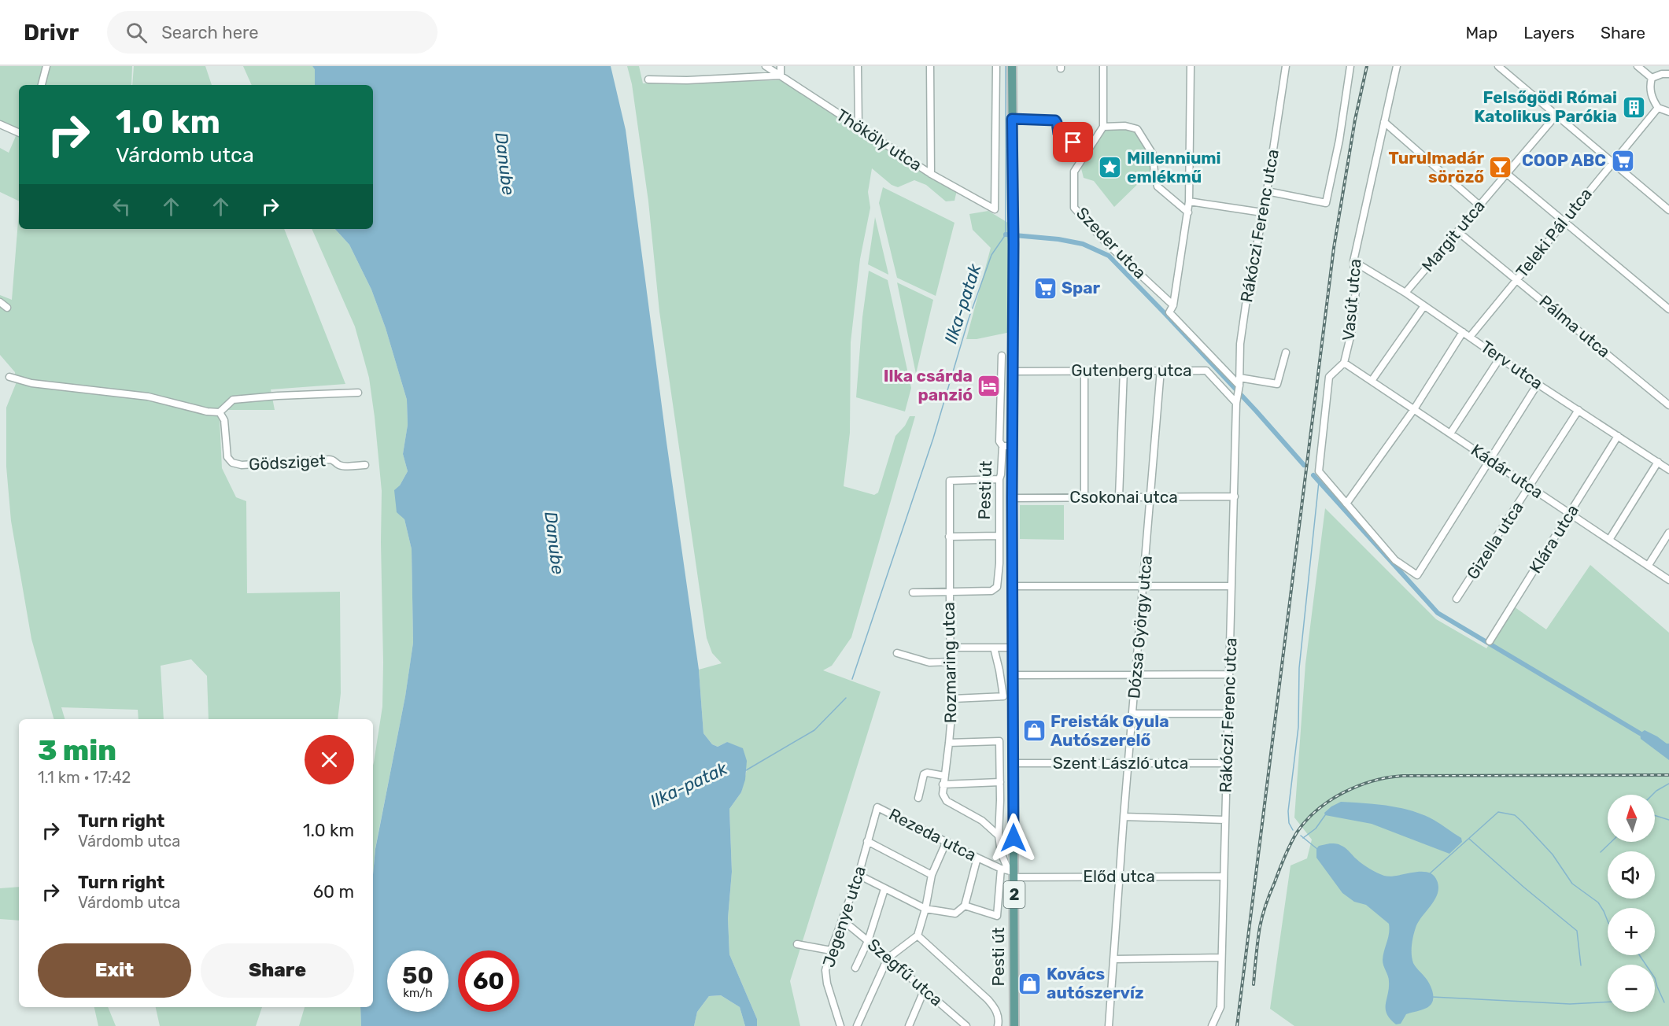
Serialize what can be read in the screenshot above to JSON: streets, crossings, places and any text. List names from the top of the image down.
{
  "streets": {
    "main road": ["Pesti út", "2"],
    "street": [
      "Thököly utca",
      "Rákóczi Ferenc utca",
      "Teleki Pál utca",
      "Margit utca",
      "Szeder utca",
      "Vasút utca",
      "Pálma utca",
      "Terv utca",
      "Gutenberg utca",
      "Gödsziget",
      "Kádár utca",
      "Csokonai utca",
      "Klára utca",
      "Gizella utca",
      "Dózsa György utca",
      "Rozmaring utca",
      "Szent László utca",
      "Rezeda utca",
      "Előd utca",
      "Jegenye utca",
      "Szegfű utca"
    ]
  },
  "crossings": [
    ["Rákóczi Ferenc utca", "Gutenberg utca"],
    ["Rákóczi Ferenc utca", "Csokonai utca"],
    ["Rákóczi Ferenc utca", "Szent László utca"],
    ["Rákóczi Ferenc utca", "Előd utca"],
    ["Teleki Pál utca", "Pálma utca"],
    ["Teleki Pál utca", "Terv utca"],
    ["Margit utca", "Pálma utca"],
    ["Margit utca", "Terv utca"],
    ["Vasút utca", "Terv utca"],
    ["Vasút utca", "Kádár utca"],
    ["Terv utca", "Klára utca"],
    ["Terv utca", "Gizella utca"],
    ["Gutenberg utca", "Pesti út"],
    ["Gutenberg utca", "Dózsa György utca"],
    ["Kádár utca", "Klára utca"],
    ["Kádár utca", "Gizella utca"],
    ["Pesti út", "Csokonai utca"],
    ["Pesti út", "Rozmaring utca"],
    ["Pesti út", "Szent László utca"],
    ["Pesti út", "Rezeda utca"],
    ["Pesti út", "Előd utca"],
    ["Csokonai utca", "Dózsa György utca"],
    ["Dózsa György utca", "Szent László utca"],
    ["Dózsa György utca", "Előd utca"],
    ["Rezeda utca", "Előd utca"],
    ["Rezeda utca", "Jegenye utca"],
    ["Jegenye utca", "Szegfű utca"]
  ],
  "water": ["Danube", "Ilka-patak"],
  "places": {
    "building": ["Felsőgödi Római Katolikus Parókia"],
    "supermarket": ["COOP ABC", "Spar"],
    "place": ["Millenniumi emlékmű"],
    "bar": ["Turulmadár söröző"],
    "hotel": ["Ilka csárda panzió"],
    "shop": ["Freisták Gyula Autószerelő", "Kovács autószervíz"]
  },
  "north": "top",
  "page": {
    "header": "Drivr",
    "search": "Search here",
    "nav": ["Map", "Layers", "Share"],
    "turn": ["1.0 km", "Várdomb utca"],
    "heading": ["3 min", "1.1 km · 17:42"],
    "map_buttons": ["+", "−"],
    "list": [
      {
        "name": "Turn right",
        "note": "Várdomb utca",
        "value": "1.0 km"
      },
      {
        "name": "Turn right",
        "note": "Várdomb utca",
        "value": "60 m"
      }
    ],
    "buttons": ["Exit", "Share"],
    "speed": "50 km/h",
    "limit": "60"
  }
}
